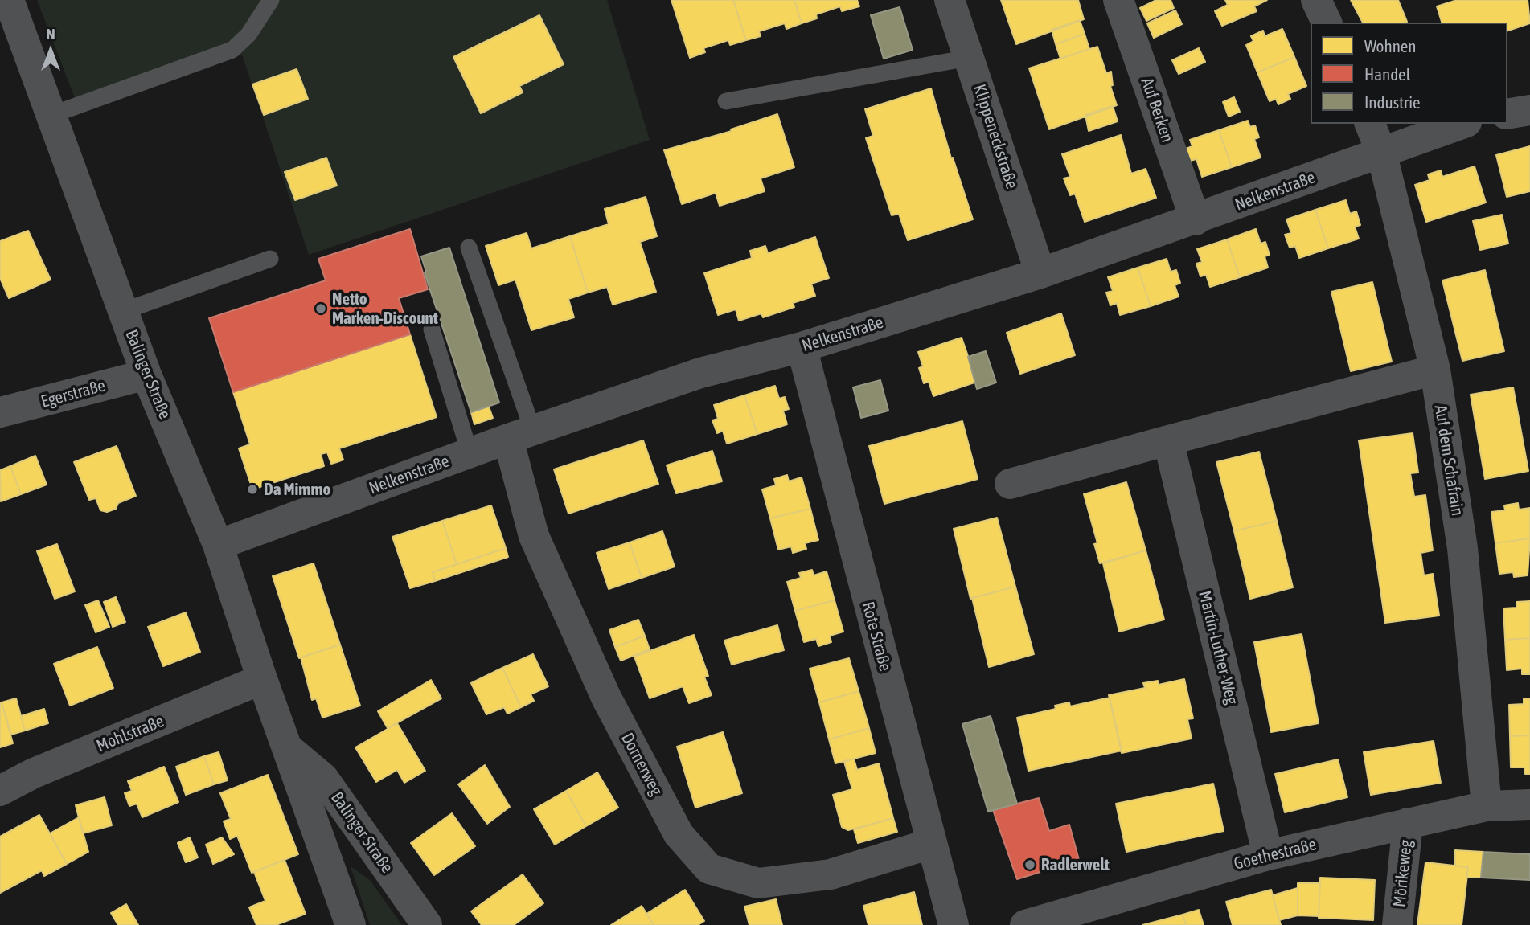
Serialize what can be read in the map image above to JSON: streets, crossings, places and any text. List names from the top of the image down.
{
  "streets": {
    "street": [
      "Auf Berken",
      "Klippeneckstraße",
      "Nelkenstraße",
      "Balinger Straße",
      "Egerstraße",
      "Auf dem Schafrain",
      "Rote Straße",
      "Martin-Luther-Weg",
      "Mohlstraße",
      "Dornerweg",
      "Goethestraße",
      "Mörikeweg"
    ]
  },
  "crossings": [
    ["Auf Berken", "Nelkenstraße"],
    ["Klippeneckstraße", "Nelkenstraße"],
    ["Nelkenstraße", "Balinger Straße"],
    ["Nelkenstraße", "Auf dem Schafrain"],
    ["Nelkenstraße", "Rote Straße"],
    ["Nelkenstraße", "Dornerweg"],
    ["Balinger Straße", "Egerstraße"],
    ["Balinger Straße", "Mohlstraße"],
    ["Auf dem Schafrain", "Goethestraße"],
    ["Rote Straße", "Dornerweg"],
    ["Martin-Luther-Weg", "Goethestraße"],
    ["Goethestraße", "Mörikeweg"]
  ],
  "places": ["Netto Marken-Discount", "Da Mimmo", "Radlerwelt"],
  "legend": ["Wohnen", "Handel", "Industrie"],
  "north": "top"
}
